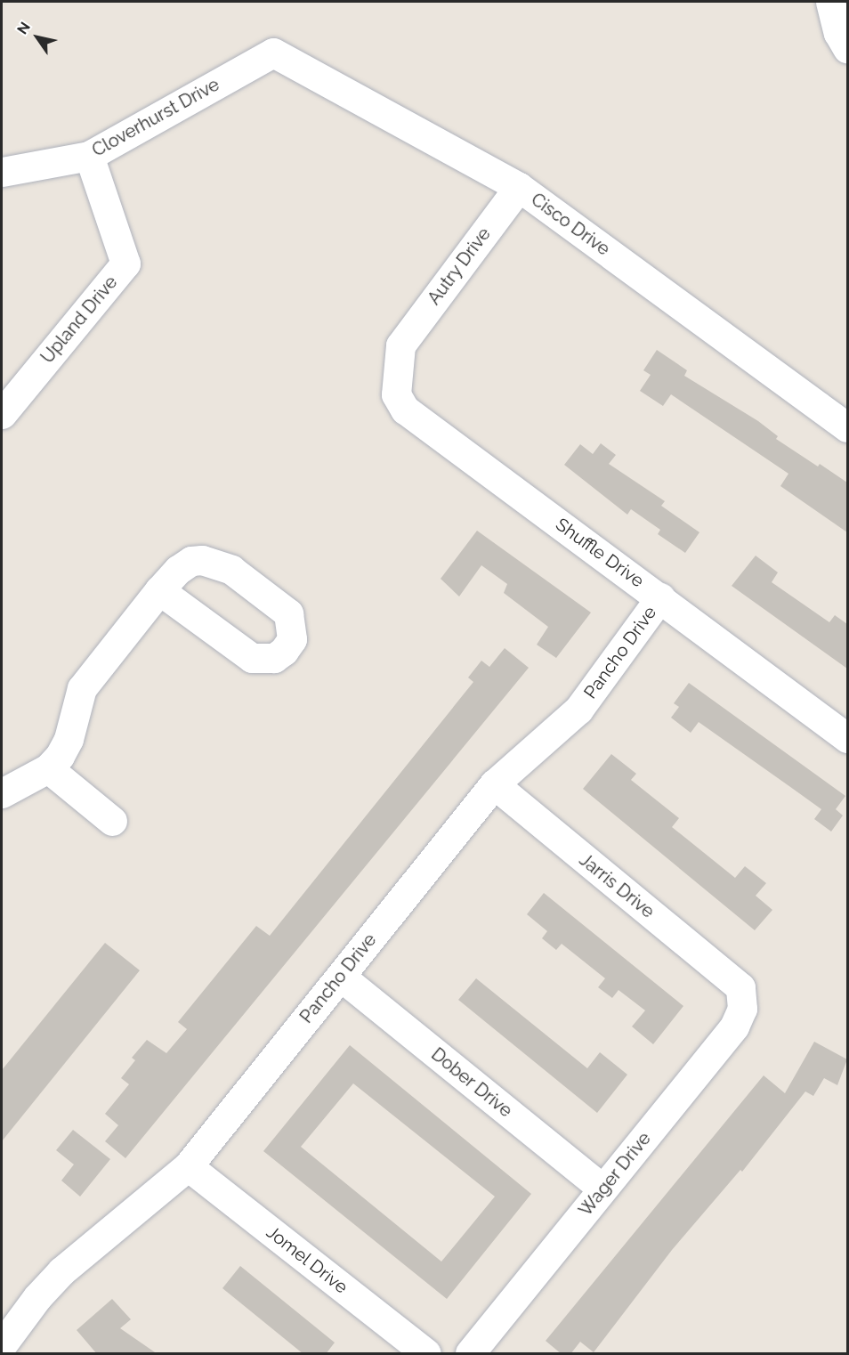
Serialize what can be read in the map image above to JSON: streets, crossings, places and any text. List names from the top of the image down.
{
  "streets": {
    "street": [
      "Cloverhurst Drive",
      "Cisco Drive",
      "Autry Drive",
      "Upland Drive",
      "Shuffle Drive",
      "Pancho Drive",
      "Jarris Drive",
      "Dober Drive",
      "Wager Drive",
      "Jomel Drive"
    ]
  },
  "crossings": [
    ["Cloverhurst Drive", "Cisco Drive"],
    ["Cloverhurst Drive", "Upland Drive"],
    ["Cisco Drive", "Autry Drive"],
    ["Autry Drive", "Shuffle Drive"],
    ["Shuffle Drive", "Pancho Drive"],
    ["Pancho Drive", "Jarris Drive"],
    ["Pancho Drive", "Dober Drive"],
    ["Pancho Drive", "Jomel Drive"],
    ["Jarris Drive", "Wager Drive"],
    ["Dober Drive", "Wager Drive"]
  ],
  "north": "top left"
}
